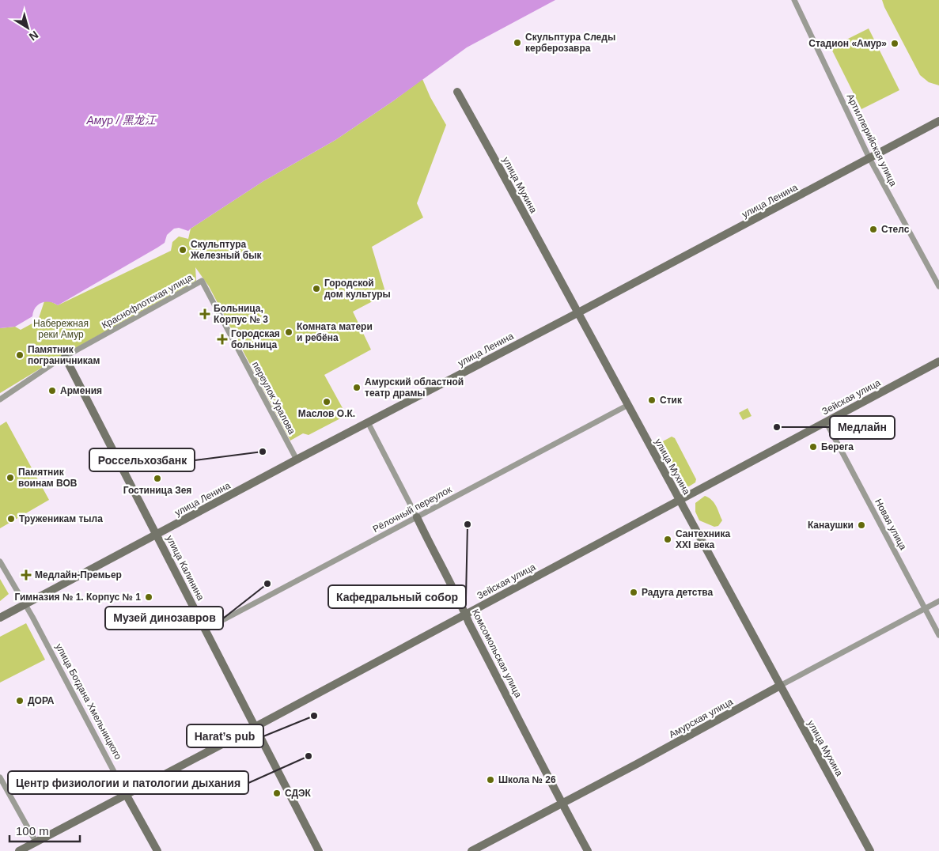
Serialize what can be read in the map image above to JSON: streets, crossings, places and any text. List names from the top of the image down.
{
  "streets": {
    "main road": [
      "улица Мухина",
      "улица Ленина",
      "Зейская улица",
      "улица Калинина",
      "Комсомольская улица",
      "улица Богдана Хмельницкого",
      "Амурская улица"
    ],
    "street": [
      "Артиллерийская улица",
      "Краснофлотская улица",
      "переулок Уралова",
      "Рёлочный переулок",
      "Новая улица"
    ]
  },
  "crossings": [
    ["Артиллерийская улица", "улица Ленина"],
    ["улица Мухина", "улица Ленина"],
    ["улица Мухина", "Зейская улица"],
    ["улица Мухина", "Рёлочный переулок"],
    ["улица Мухина", "Амурская улица"],
    ["улица Ленина", "переулок Уралова"],
    ["улица Ленина", "улица Калинина"],
    ["улица Ленина", "Комсомольская улица"],
    ["улица Ленина", "улица Богдана Хмельницкого"],
    ["Краснофлотская улица", "переулок Уралова"],
    ["Краснофлотская улица", "улица Калинина"],
    ["Зейская улица", "Новая улица"],
    ["Зейская улица", "улица Калинина"],
    ["Зейская улица", "Комсомольская улица"],
    ["Зейская улица", "улица Богдана Хмельницкого"],
    ["Рёлочный переулок", "улица Калинина"],
    ["Рёлочный переулок", "Комсомольская улица"],
    ["Новая улица", "Амурская улица"],
    ["Комсомольская улица", "Амурская улица"]
  ],
  "water": ["Амур / 黑龙江"],
  "parks": ["Набережная реки Амур"],
  "places": {
    "other": [
      "Скульптура Следы керберозавра",
      "Стадион «Амур»",
      "Стелс",
      "Скульптура Железный бык",
      "Городской дом культуры",
      "Комната матери и ребёна",
      "Памятник пограничникам",
      "Амурский областной театр драмы",
      "Армения",
      "Стик",
      "Маслов О.К.",
      "Медлайн",
      "Берега",
      "Россельхозбанк",
      "Памятник воинам ВОВ",
      "Гостиница Зея",
      "Труженикам тыла",
      "Кафедральный собор",
      "Канаушки",
      "Сантехника XXI века",
      "Музей динозавров",
      "Радуга детства",
      "Гимназия № 1. Корпус № 1",
      "ДОРА",
      "Harat’s pub",
      "Центр физиологии и патологии дыхания",
      "Школа № 26",
      "СДЭК"
    ],
    "health": ["Больница, Корпус № 3", "Городская больница", "Медлайн-Премьер"]
  },
  "scale_bar": "100 m",
  "north": "bottom right"
}
